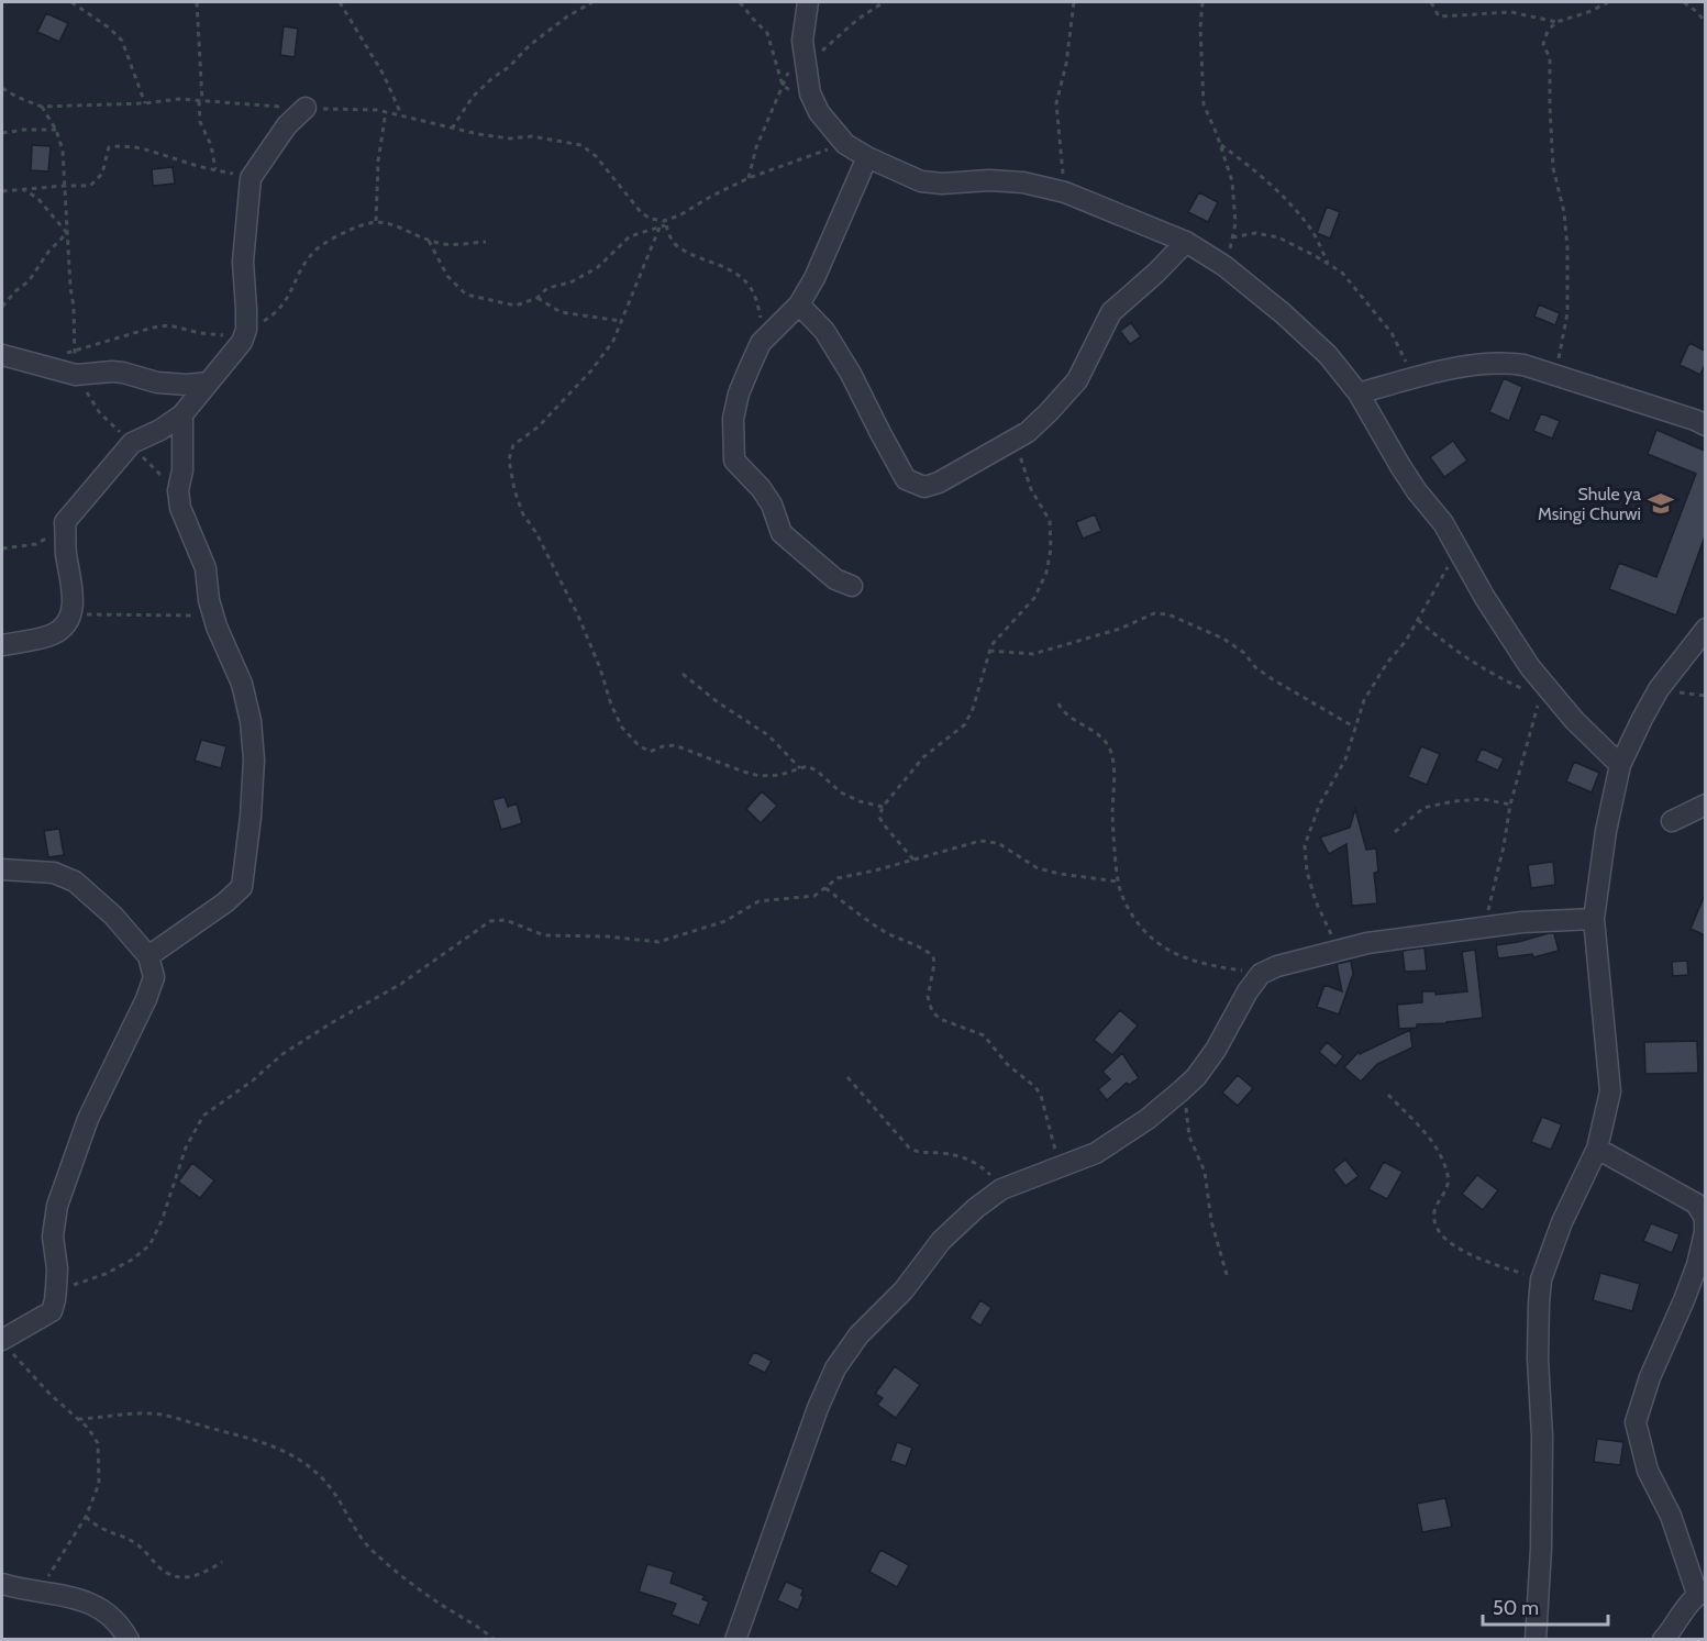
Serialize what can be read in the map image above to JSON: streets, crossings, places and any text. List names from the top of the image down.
{
  "places": {
    "school or university": ["Shule ya Msingi Churwi"]
  },
  "scale_bar": "50 m"
}
